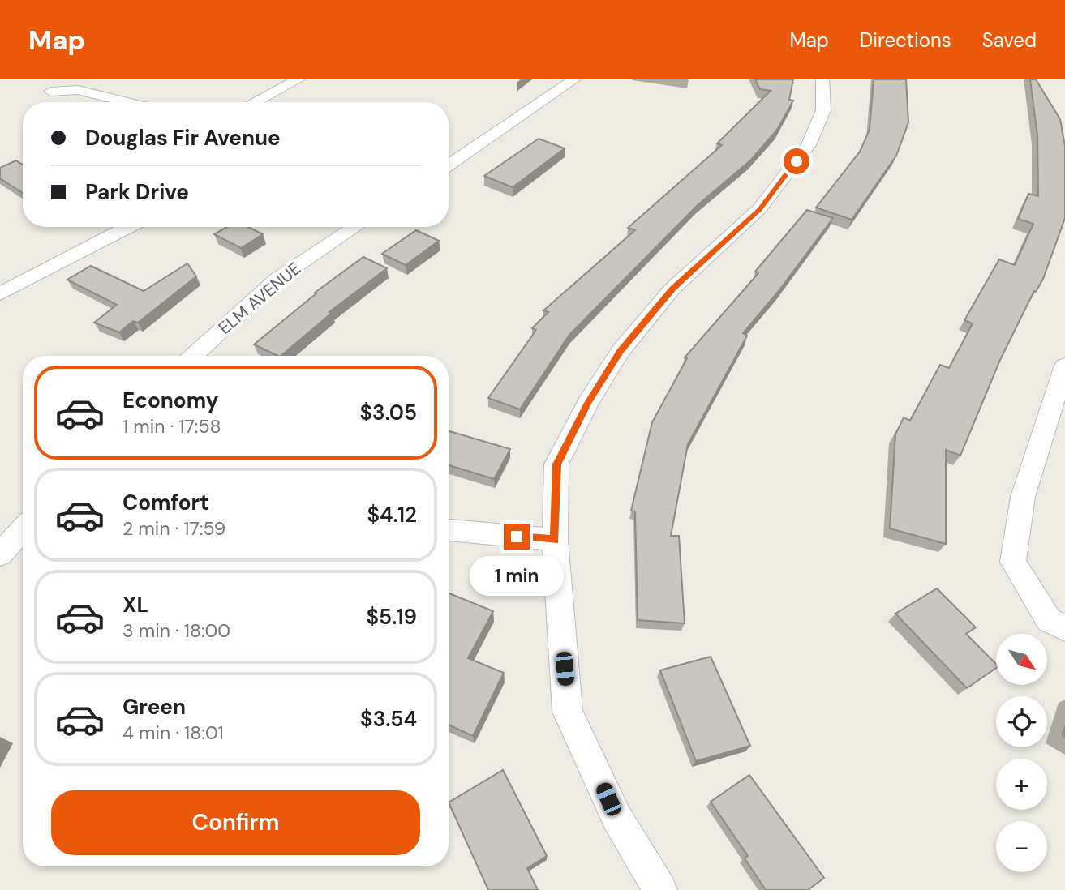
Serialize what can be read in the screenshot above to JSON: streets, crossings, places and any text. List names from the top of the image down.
{
  "streets": {
    "street": ["ELM AVENUE"]
  },
  "north": "bottom right",
  "page": {
    "header": "Map",
    "nav": ["Map", "Directions", "Saved"],
    "banner": ["Douglas Fir Avenue", "Park Drive"],
    "list": [
      {
        "name": "Economy",
        "note": "1 min · 17:58",
        "value": "$3.05"
      },
      {
        "name": "Comfort",
        "note": "2 min · 17:59",
        "value": "$4.12"
      },
      {
        "name": "XL",
        "note": "3 min · 18:00",
        "value": "$5.19"
      },
      {
        "name": "Green",
        "note": "4 min · 18:01",
        "value": "$3.54"
      }
    ],
    "bubble": "1 min",
    "map_buttons": ["+", "−"],
    "buttons": "Confirm"
  }
}
